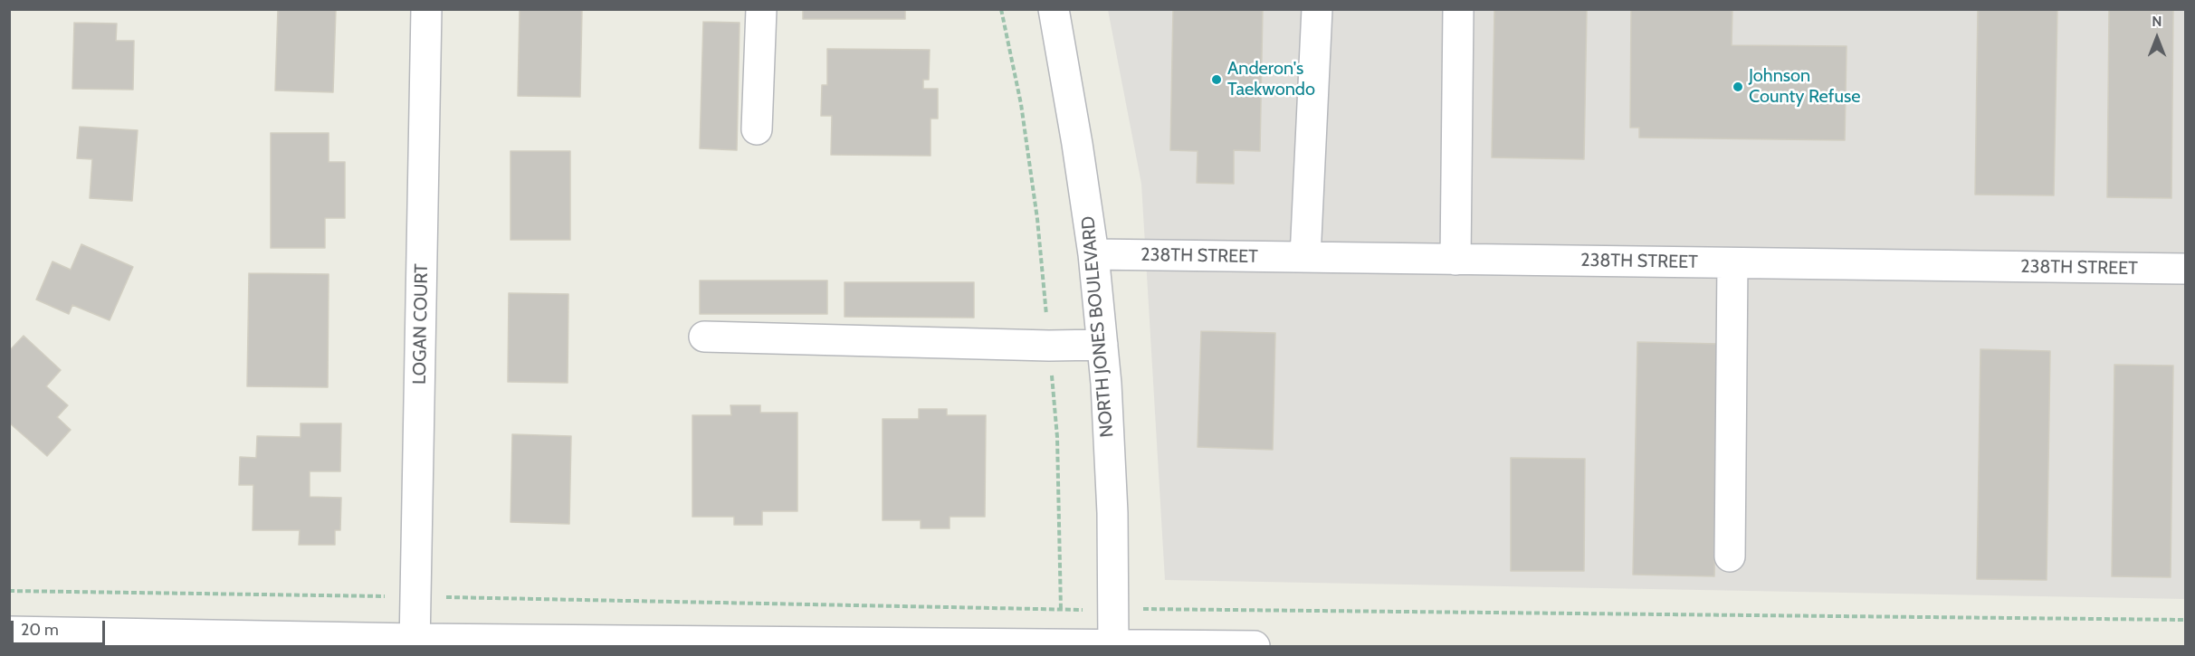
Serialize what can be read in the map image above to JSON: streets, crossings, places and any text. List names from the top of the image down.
{
  "streets": {
    "street": ["238TH STREET", "LOGAN COURT", "NORTH JONES BOULEVARD"]
  },
  "crossings": [
    ["238TH STREET", "NORTH JONES BOULEVARD"]
  ],
  "places": ["Anderon's Taekwondo", "Johnson County Refuse"],
  "scale_bar": "20 m",
  "north": "top"
}
